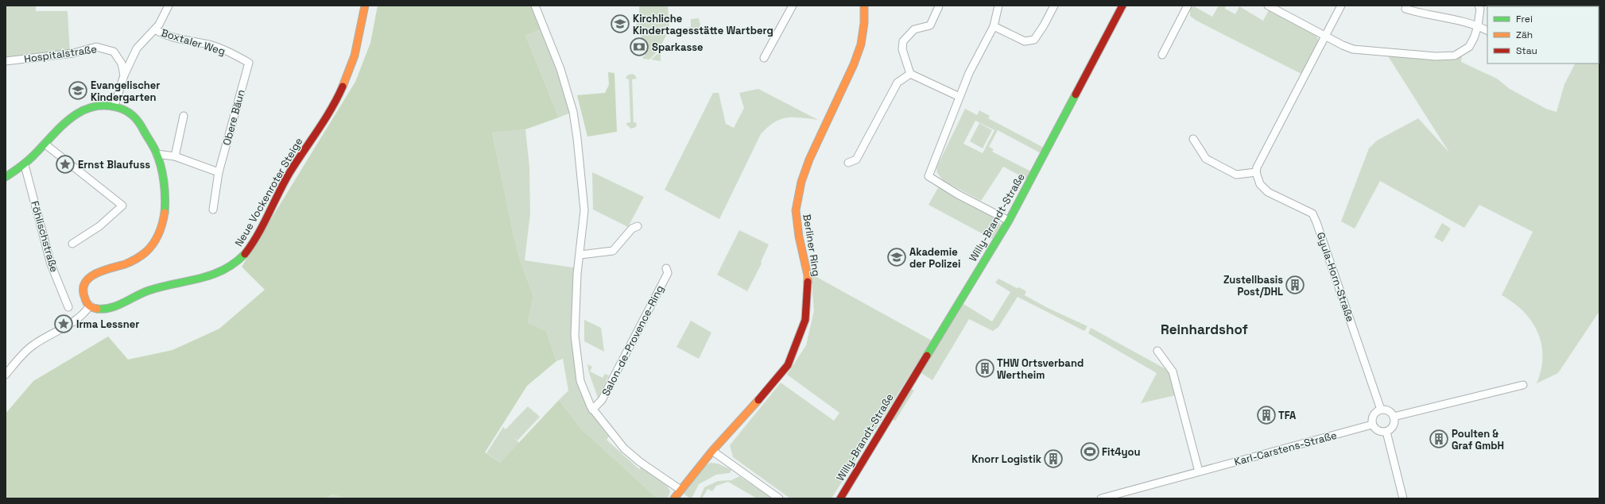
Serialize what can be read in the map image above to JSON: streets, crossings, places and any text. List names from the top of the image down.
{
  "streets": {
    "street": [
      "Boxtaler Weg",
      "Hospitalstraße",
      "Obere Bäun",
      "Neue Vockenroter Steige",
      "Willy-Brandt-Straße",
      "Föhlischstraße",
      "Berliner Ring",
      "Gyula-Horn-Straße",
      "Salon-de-Provence-Ring",
      "Karl-Carstens-Straße"
    ]
  },
  "crossings": [
    ["Boxtaler Weg", "Obere Bäun"],
    ["Berliner Ring", "Salon-de-Provence-Ring"],
    ["Gyula-Horn-Straße", "Karl-Carstens-Straße"]
  ],
  "districts": ["Reinhardshof"],
  "places": {
    "school or university": ["Kirchliche Kindertagesstätte Wartberg", "Evangelischer Kindergarten", "Akademie der Polizei"],
    "bank": ["Sparkasse"],
    "place": ["Ernst Blaufuss", "Irma Lessner"],
    "building": [
      "Zustellbasis Post/DHL",
      "THW Ortsverband Wertheim",
      "TFA",
      "Poulten & Graf GmbH",
      "Knorr Logistik"
    ],
    "sports": ["Fit4you"]
  },
  "legend": ["Frei", "Zäh", "Stau"]
}
